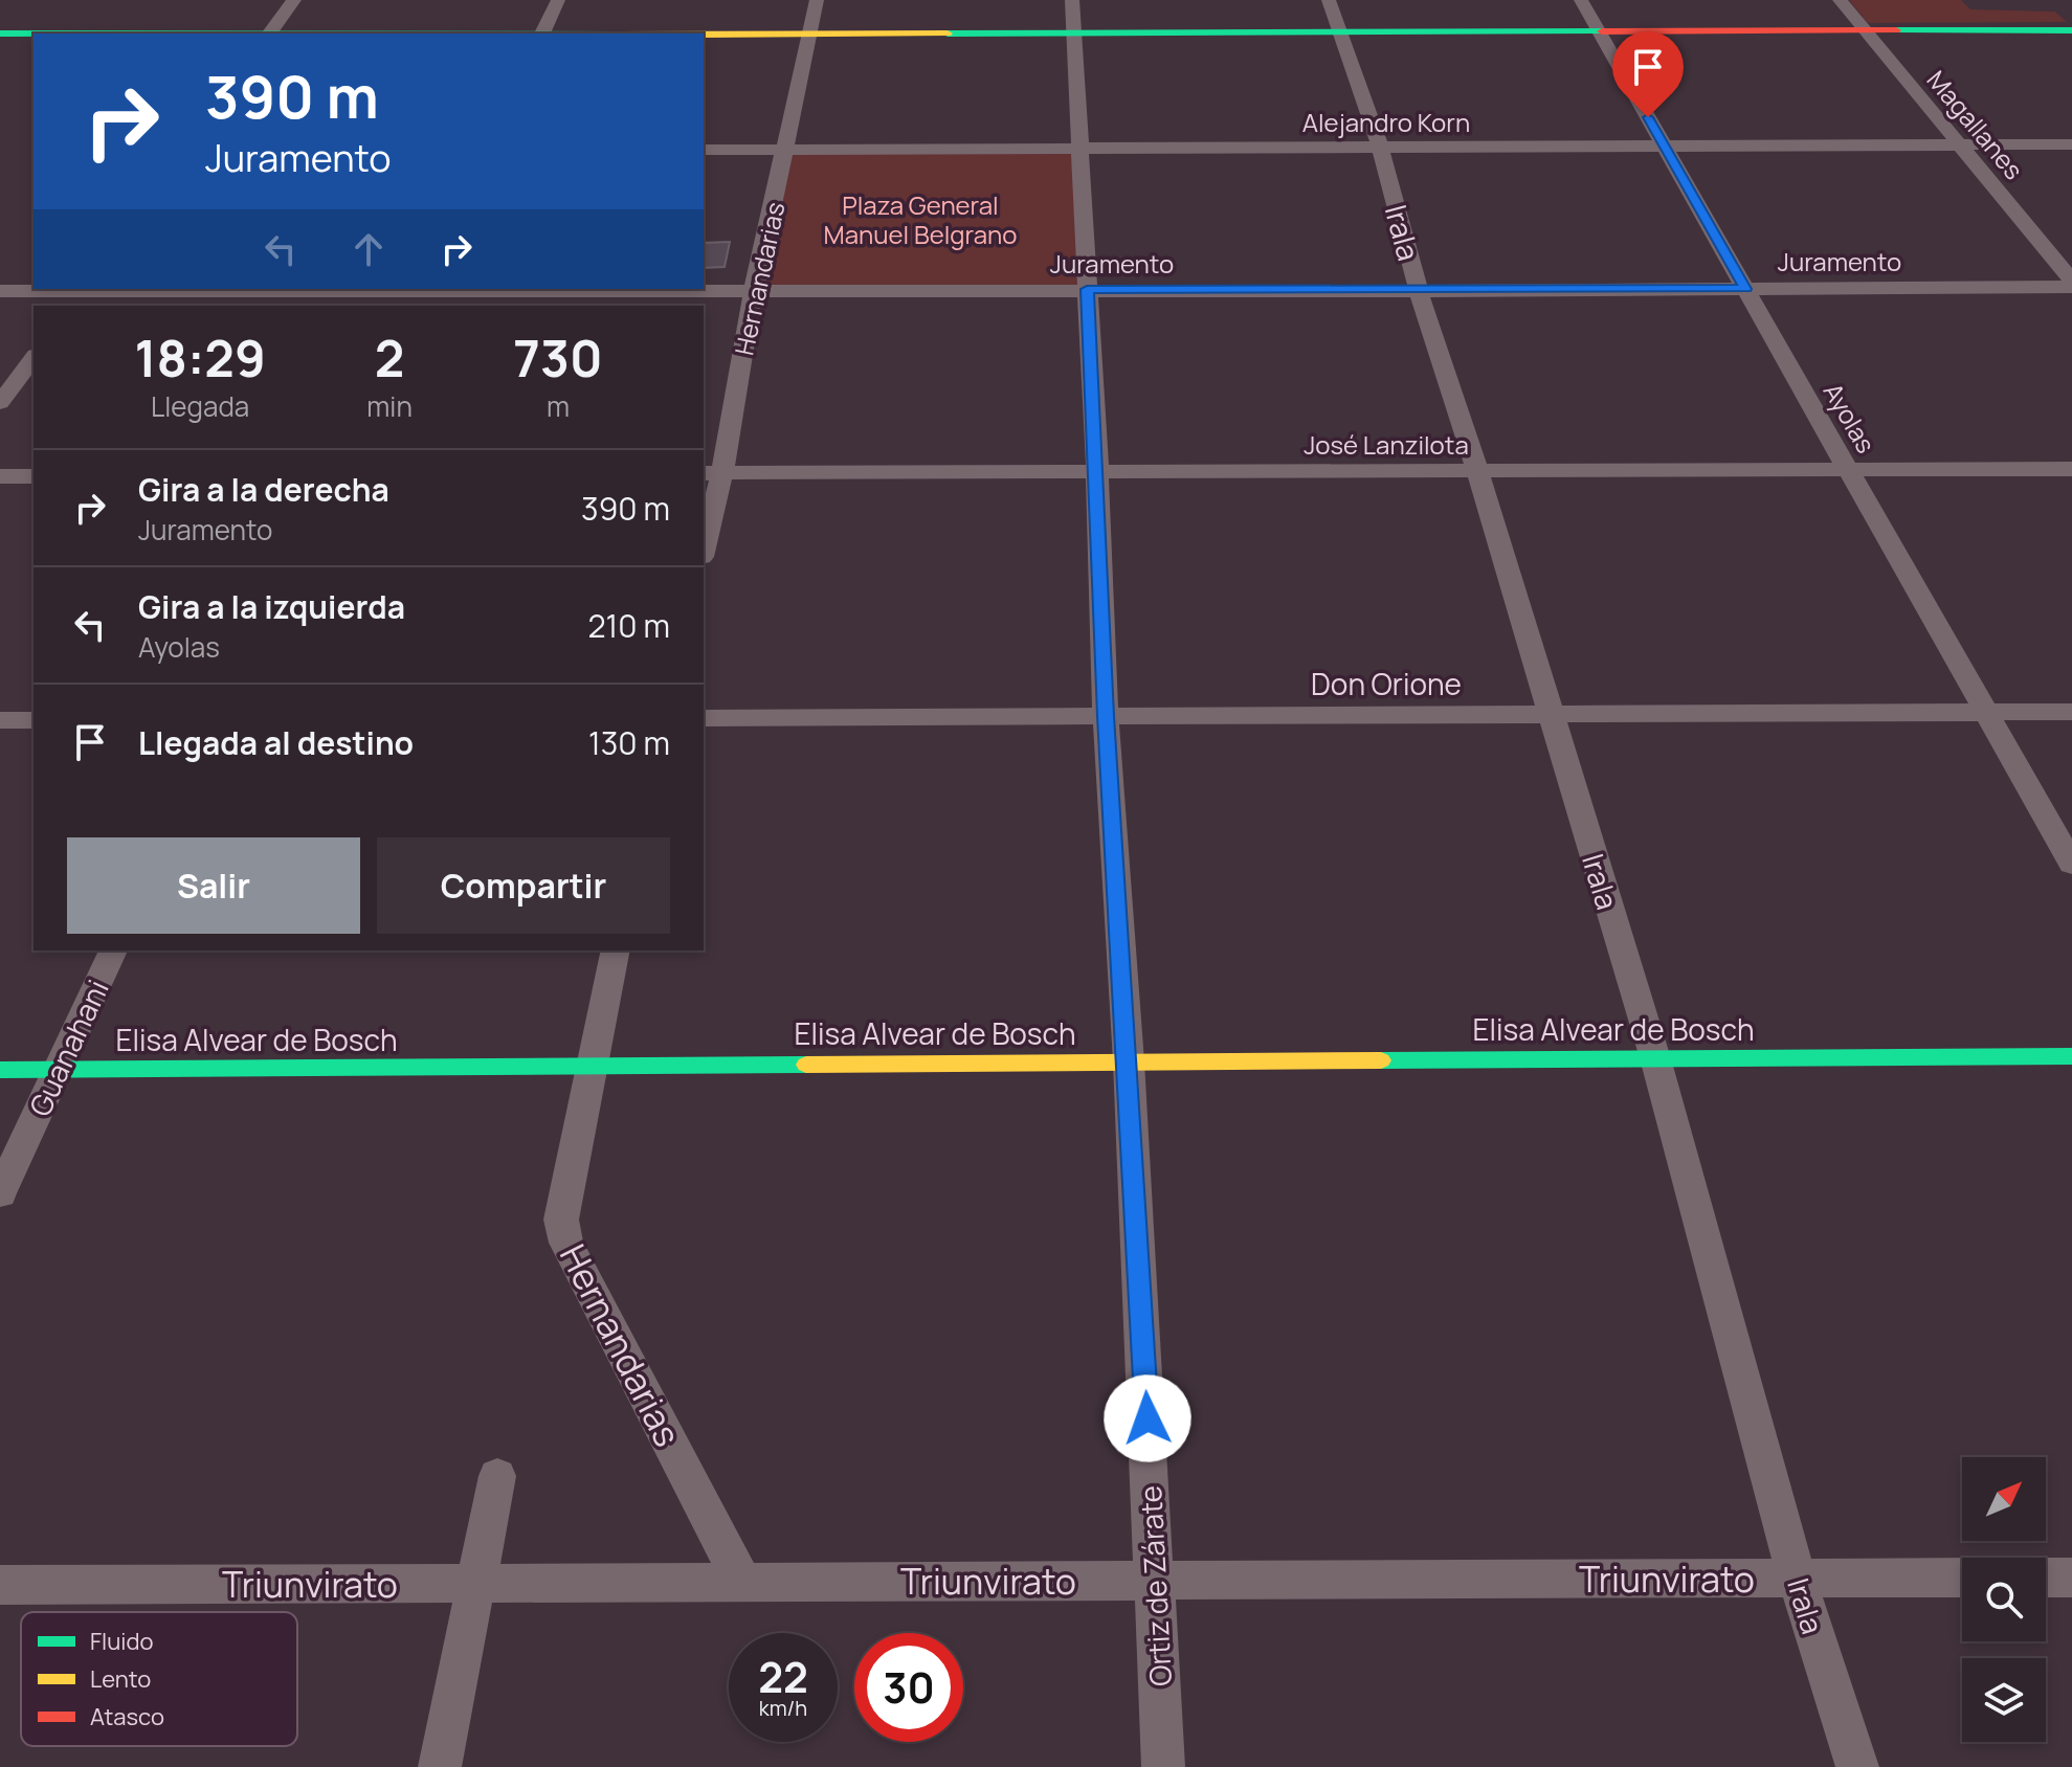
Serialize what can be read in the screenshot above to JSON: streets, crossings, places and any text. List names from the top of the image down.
{
  "streets": {
    "street": [
      "Alejandro Korn",
      "Magallanes",
      "Irala",
      "Juramento",
      "Hernandarias",
      "Ayolas",
      "José Lanzilota",
      "Don Orione",
      "Elisa Alvear de Bosch",
      "Guanahani",
      "Triunvirato",
      "Ortiz de Zárate"
    ]
  },
  "crossings": [
    ["Alejandro Korn", "Magallanes"],
    ["Alejandro Korn", "Irala"],
    ["Alejandro Korn", "Hernandarias"],
    ["Alejandro Korn", "Ayolas"],
    ["Alejandro Korn", "Ortiz de Zárate"],
    ["Irala", "Juramento"],
    ["Irala", "José Lanzilota"],
    ["Irala", "Don Orione"],
    ["Irala", "Elisa Alvear de Bosch"],
    ["Irala", "Triunvirato"],
    ["Juramento", "Hernandarias"],
    ["Juramento", "Ayolas"],
    ["Juramento", "Ortiz de Zárate"],
    ["Hernandarias", "José Lanzilota"],
    ["Hernandarias", "Elisa Alvear de Bosch"],
    ["Hernandarias", "Triunvirato"],
    ["Ayolas", "José Lanzilota"],
    ["Ayolas", "Don Orione"],
    ["José Lanzilota", "Ortiz de Zárate"],
    ["Don Orione", "Ortiz de Zárate"],
    ["Elisa Alvear de Bosch", "Guanahani"],
    ["Elisa Alvear de Bosch", "Ortiz de Zárate"],
    ["Triunvirato", "Ortiz de Zárate"]
  ],
  "parks": ["Plaza General Manuel Belgrano"],
  "legend": ["Fluido", "Lento", "Atasco"],
  "north": "top right",
  "page": {
    "turn": ["390 m", "Juramento"],
    "eta": [
      "18:29",
      "Llegada",
      "2",
      "min",
      "730",
      "m"
    ],
    "list": [
      {
        "name": "Gira a la derecha",
        "note": "Juramento",
        "value": "390 m"
      },
      {
        "name": "Gira a la izquierda",
        "note": "Ayolas",
        "value": "210 m"
      },
      {
        "name": "Llegada al destino",
        "value": "130 m"
      }
    ],
    "buttons": ["Salir", "Compartir"],
    "speed": "22 km/h",
    "limit": "30"
  }
}
